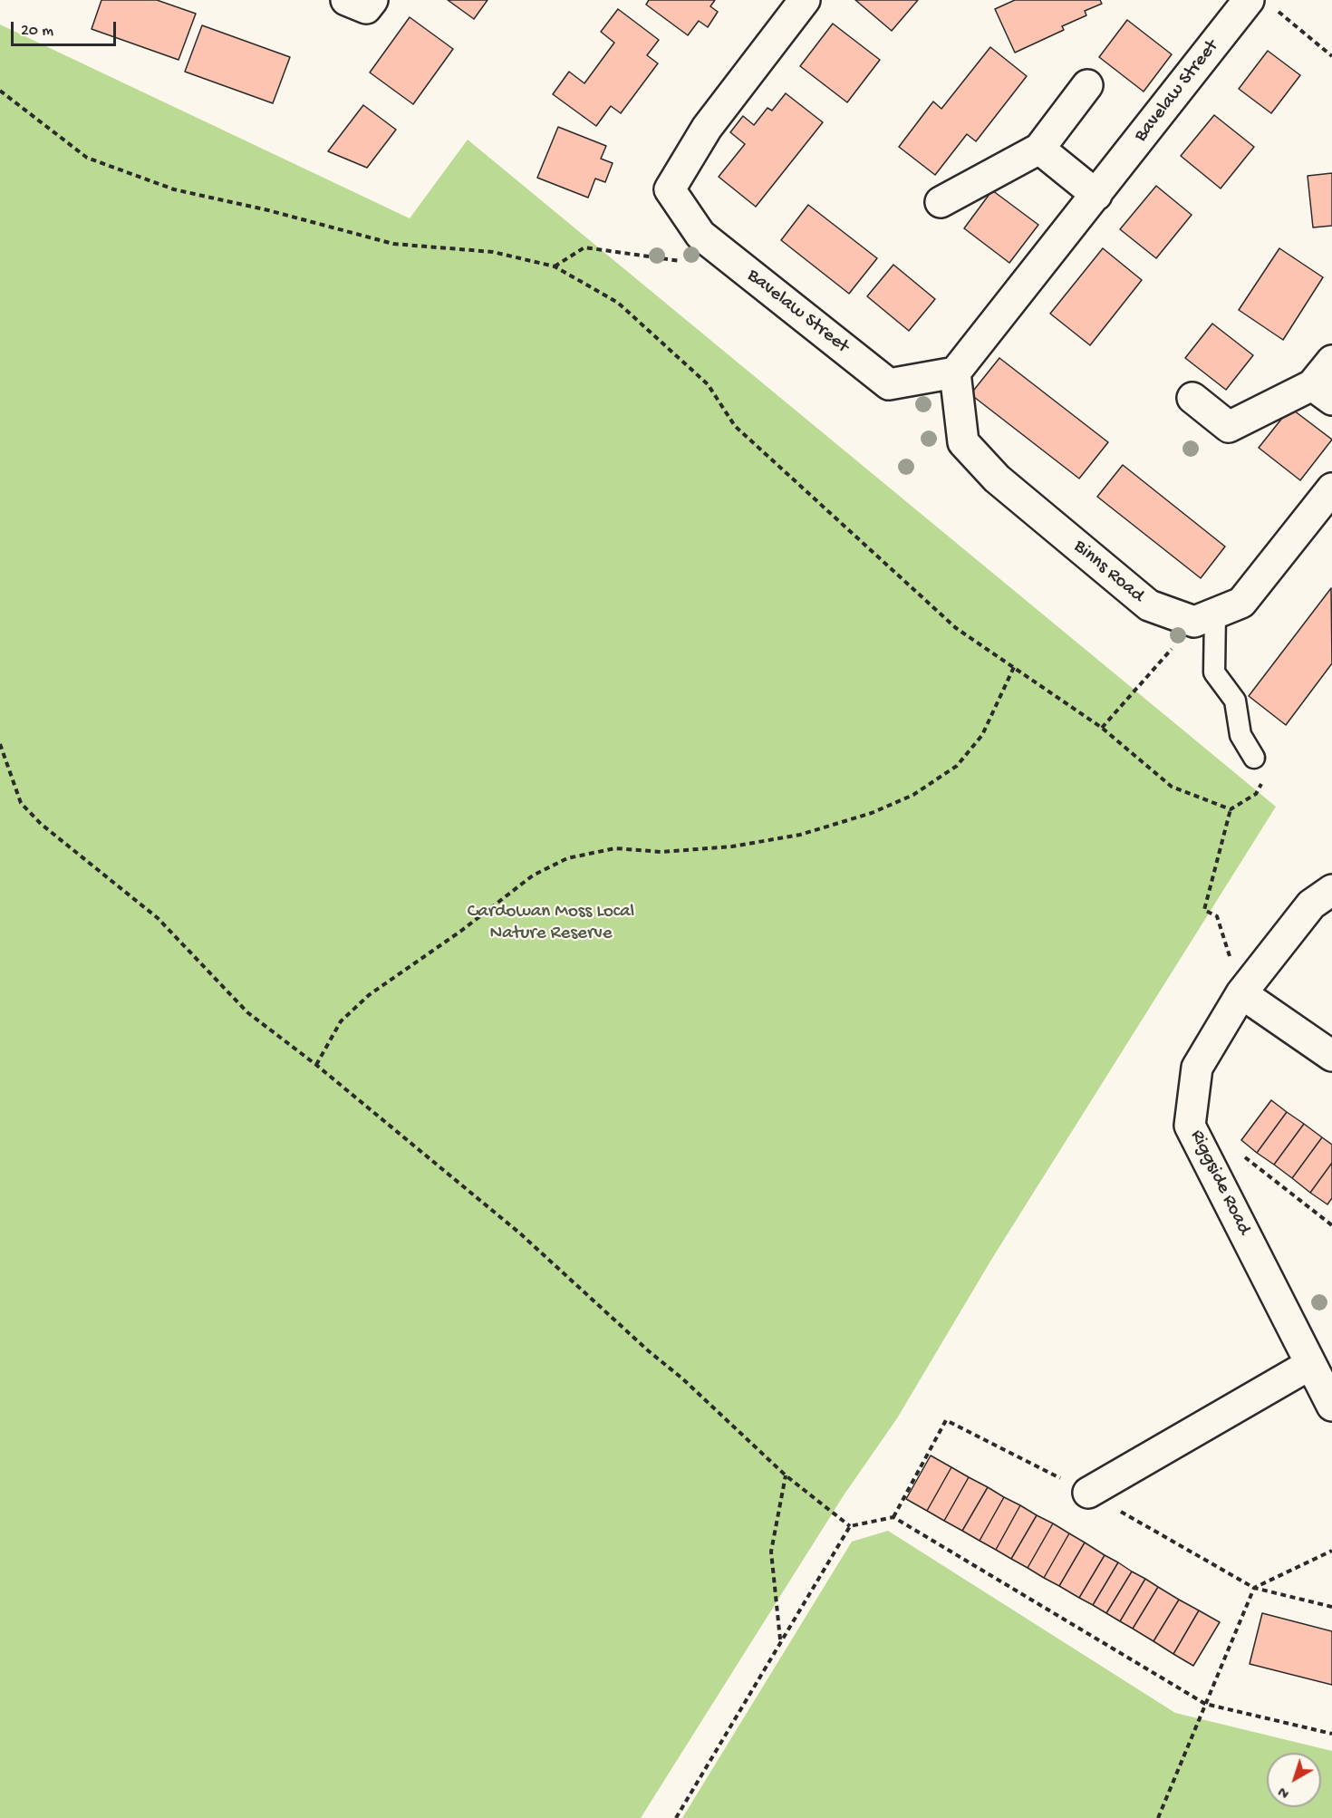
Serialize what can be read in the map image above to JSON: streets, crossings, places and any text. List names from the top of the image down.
{
  "streets": {
    "street": ["Bavelaw Street", "Binns Road", "Riggside Road"]
  },
  "crossings": [
    ["Bavelaw Street", "Binns Road"]
  ],
  "parks": ["Cardowan Moss Local Nature Reserve"],
  "scale_bar": "20 m",
  "north": "bottom left"
}
